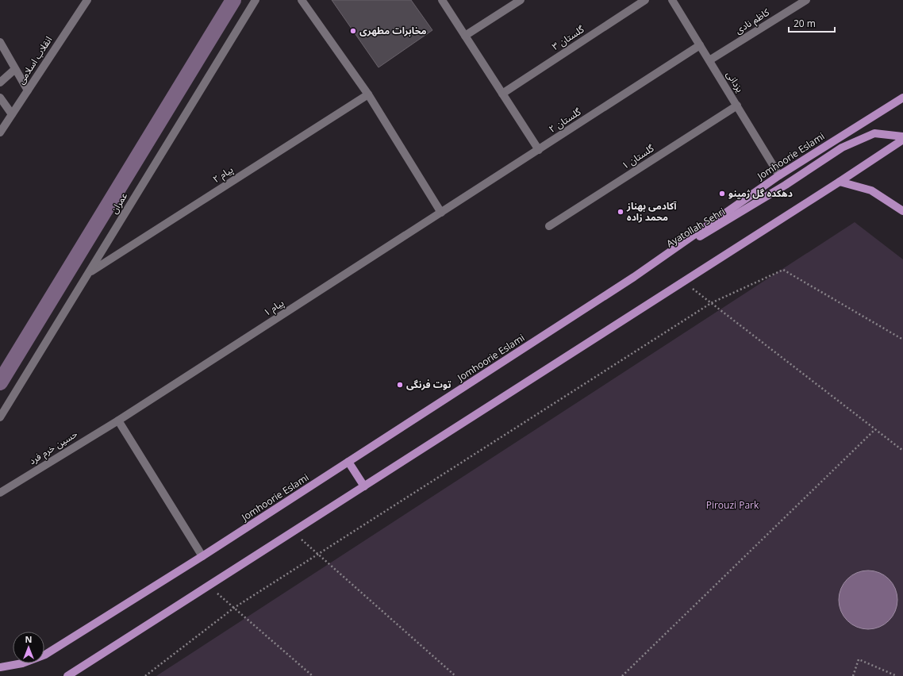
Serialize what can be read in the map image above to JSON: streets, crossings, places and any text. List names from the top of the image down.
{
  "streets": {
    "main road": ["Jomhoorie Eslami", "Ayatollah Sehri"],
    "street": [
      "کاظم نادی",
      "گلستان ۳",
      "انقلاب اسلامی",
      "یزدانی",
      "گلستان ۲",
      "گلستان ۱",
      "پیام ۲",
      "عمران",
      "پیام ۱",
      "حسین خرم فرد"
    ]
  },
  "crossings": [
    ["کاظم نادی", "یزدانی"],
    ["یزدانی", "گلستان ۲"],
    ["یزدانی", "Jomhoorie Eslami"],
    ["یزدانی", "گلستان ۱"],
    ["گلستان ۲", "پیام ۱"],
    ["Jomhoorie Eslami", "Ayatollah Sehri"],
    ["پیام ۲", "عمران"],
    ["پیام ۱", "حسین خرم فرد"]
  ],
  "parks": ["Pirouzi Park"],
  "places": [
    "مخابرات مطهری",
    "دهکده گل ژمینو",
    "آکادمی بهناز محمد زاده",
    "توت فرنگی"
  ],
  "scale_bar": "20 m",
  "north": "top"
}
